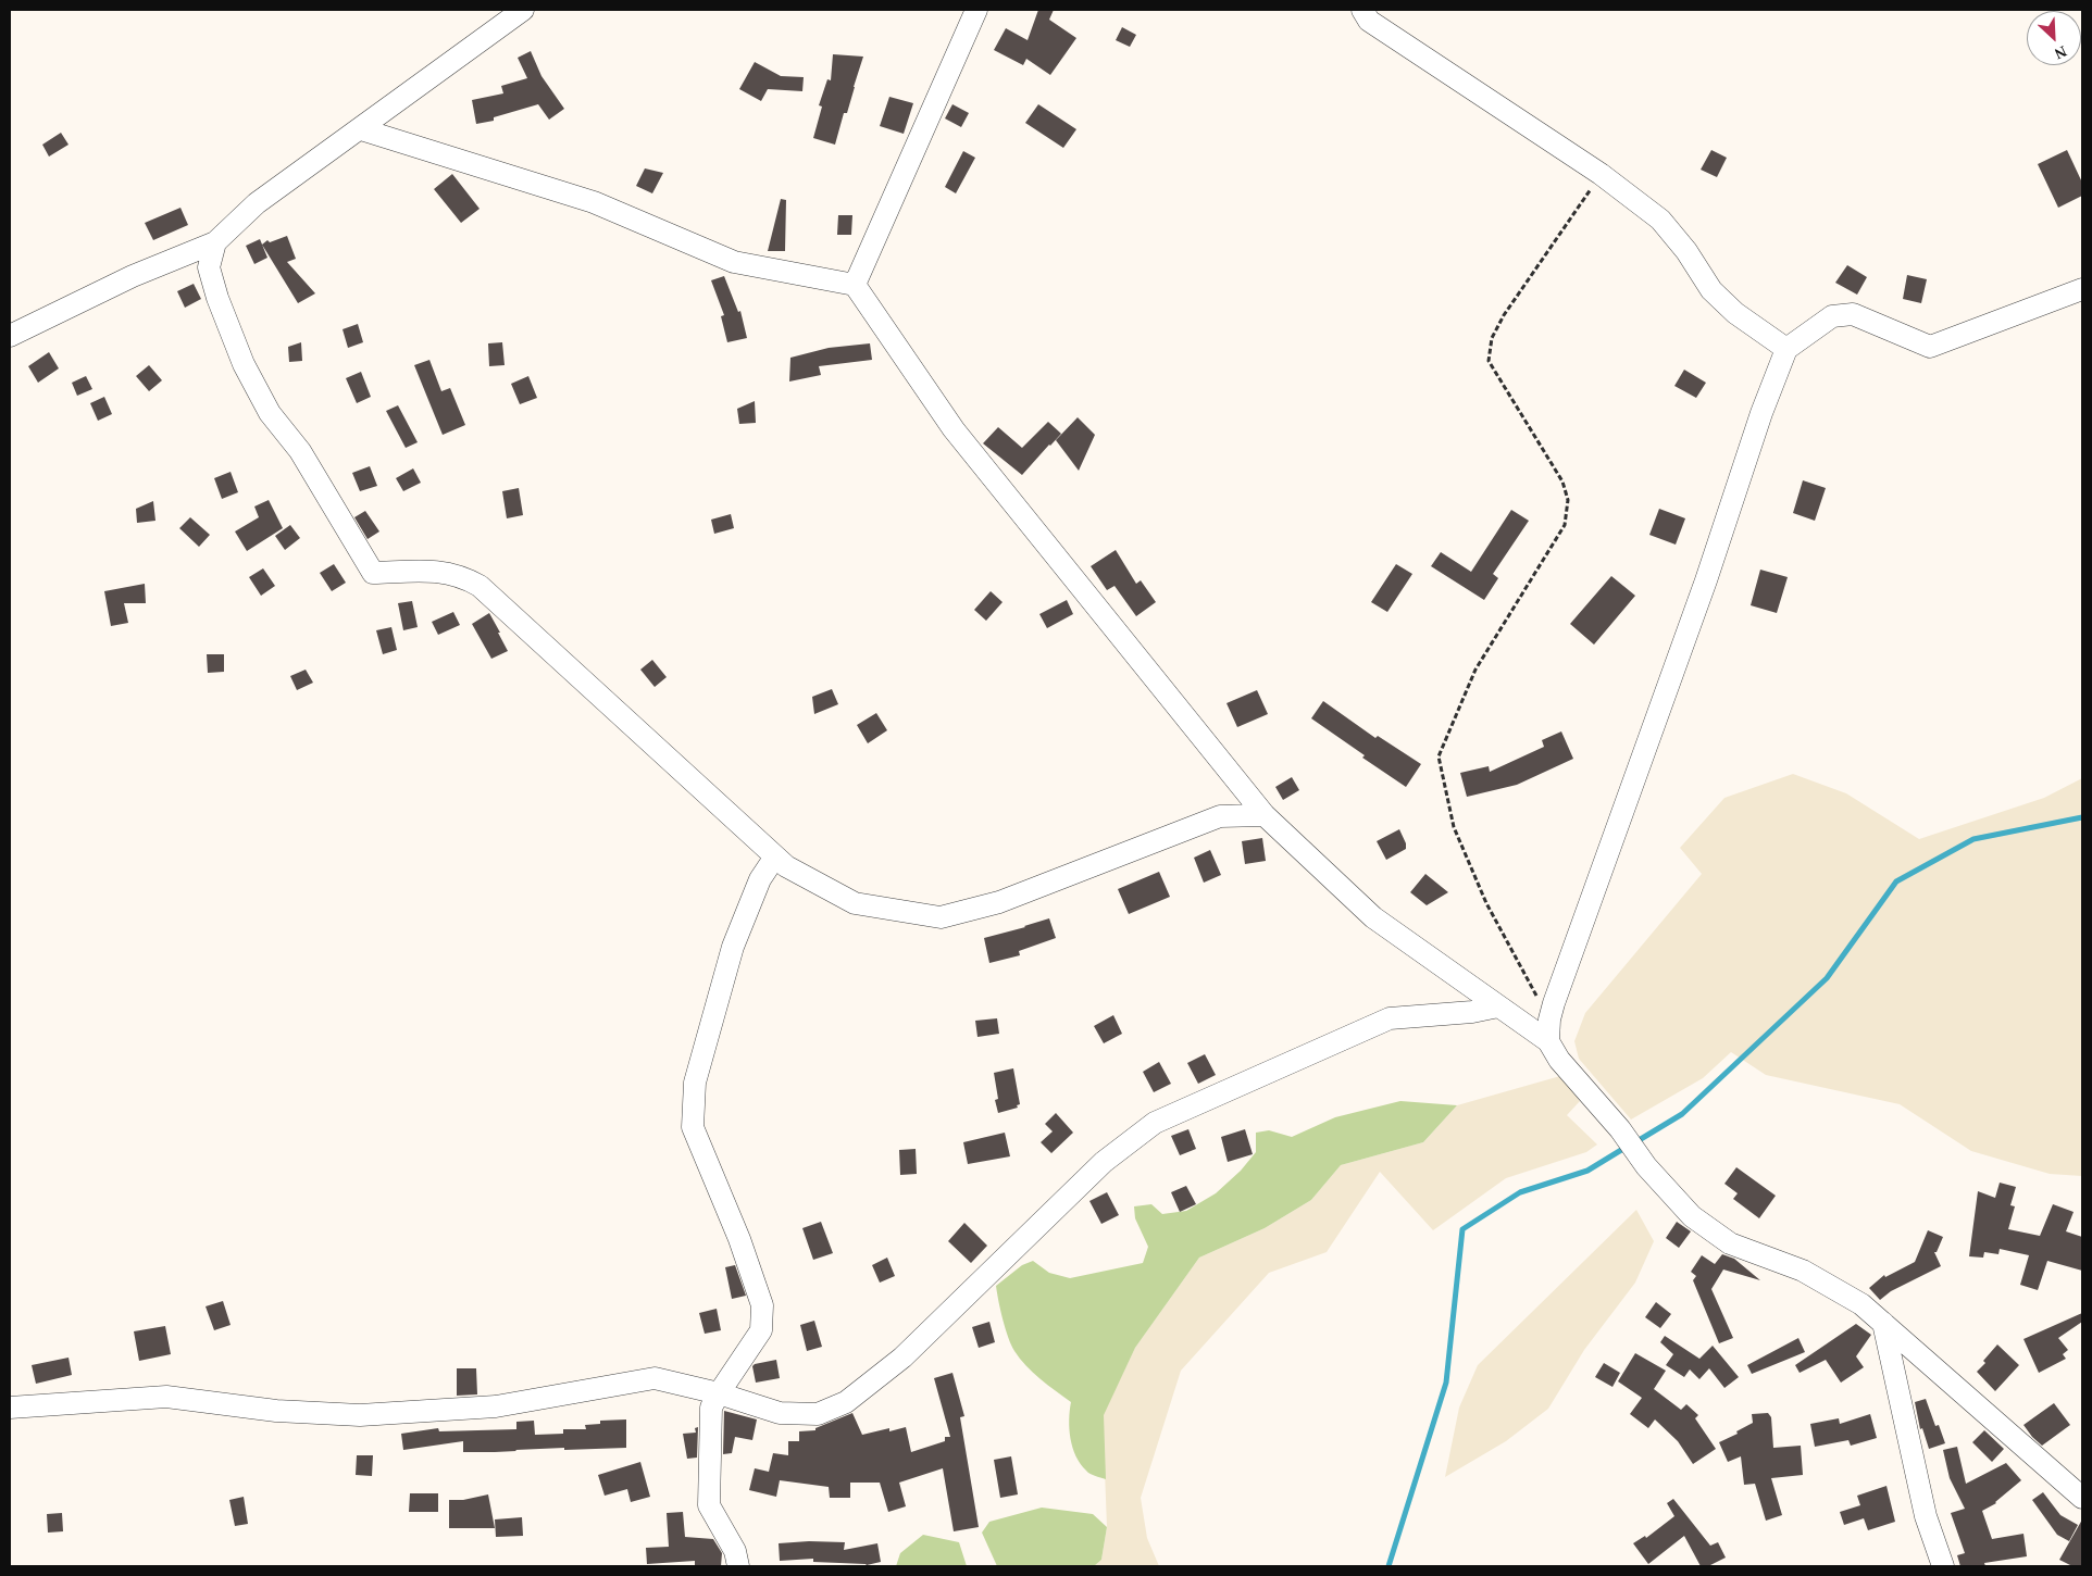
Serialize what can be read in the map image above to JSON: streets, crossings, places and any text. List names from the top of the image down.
{
  "north": "bottom right"
}
